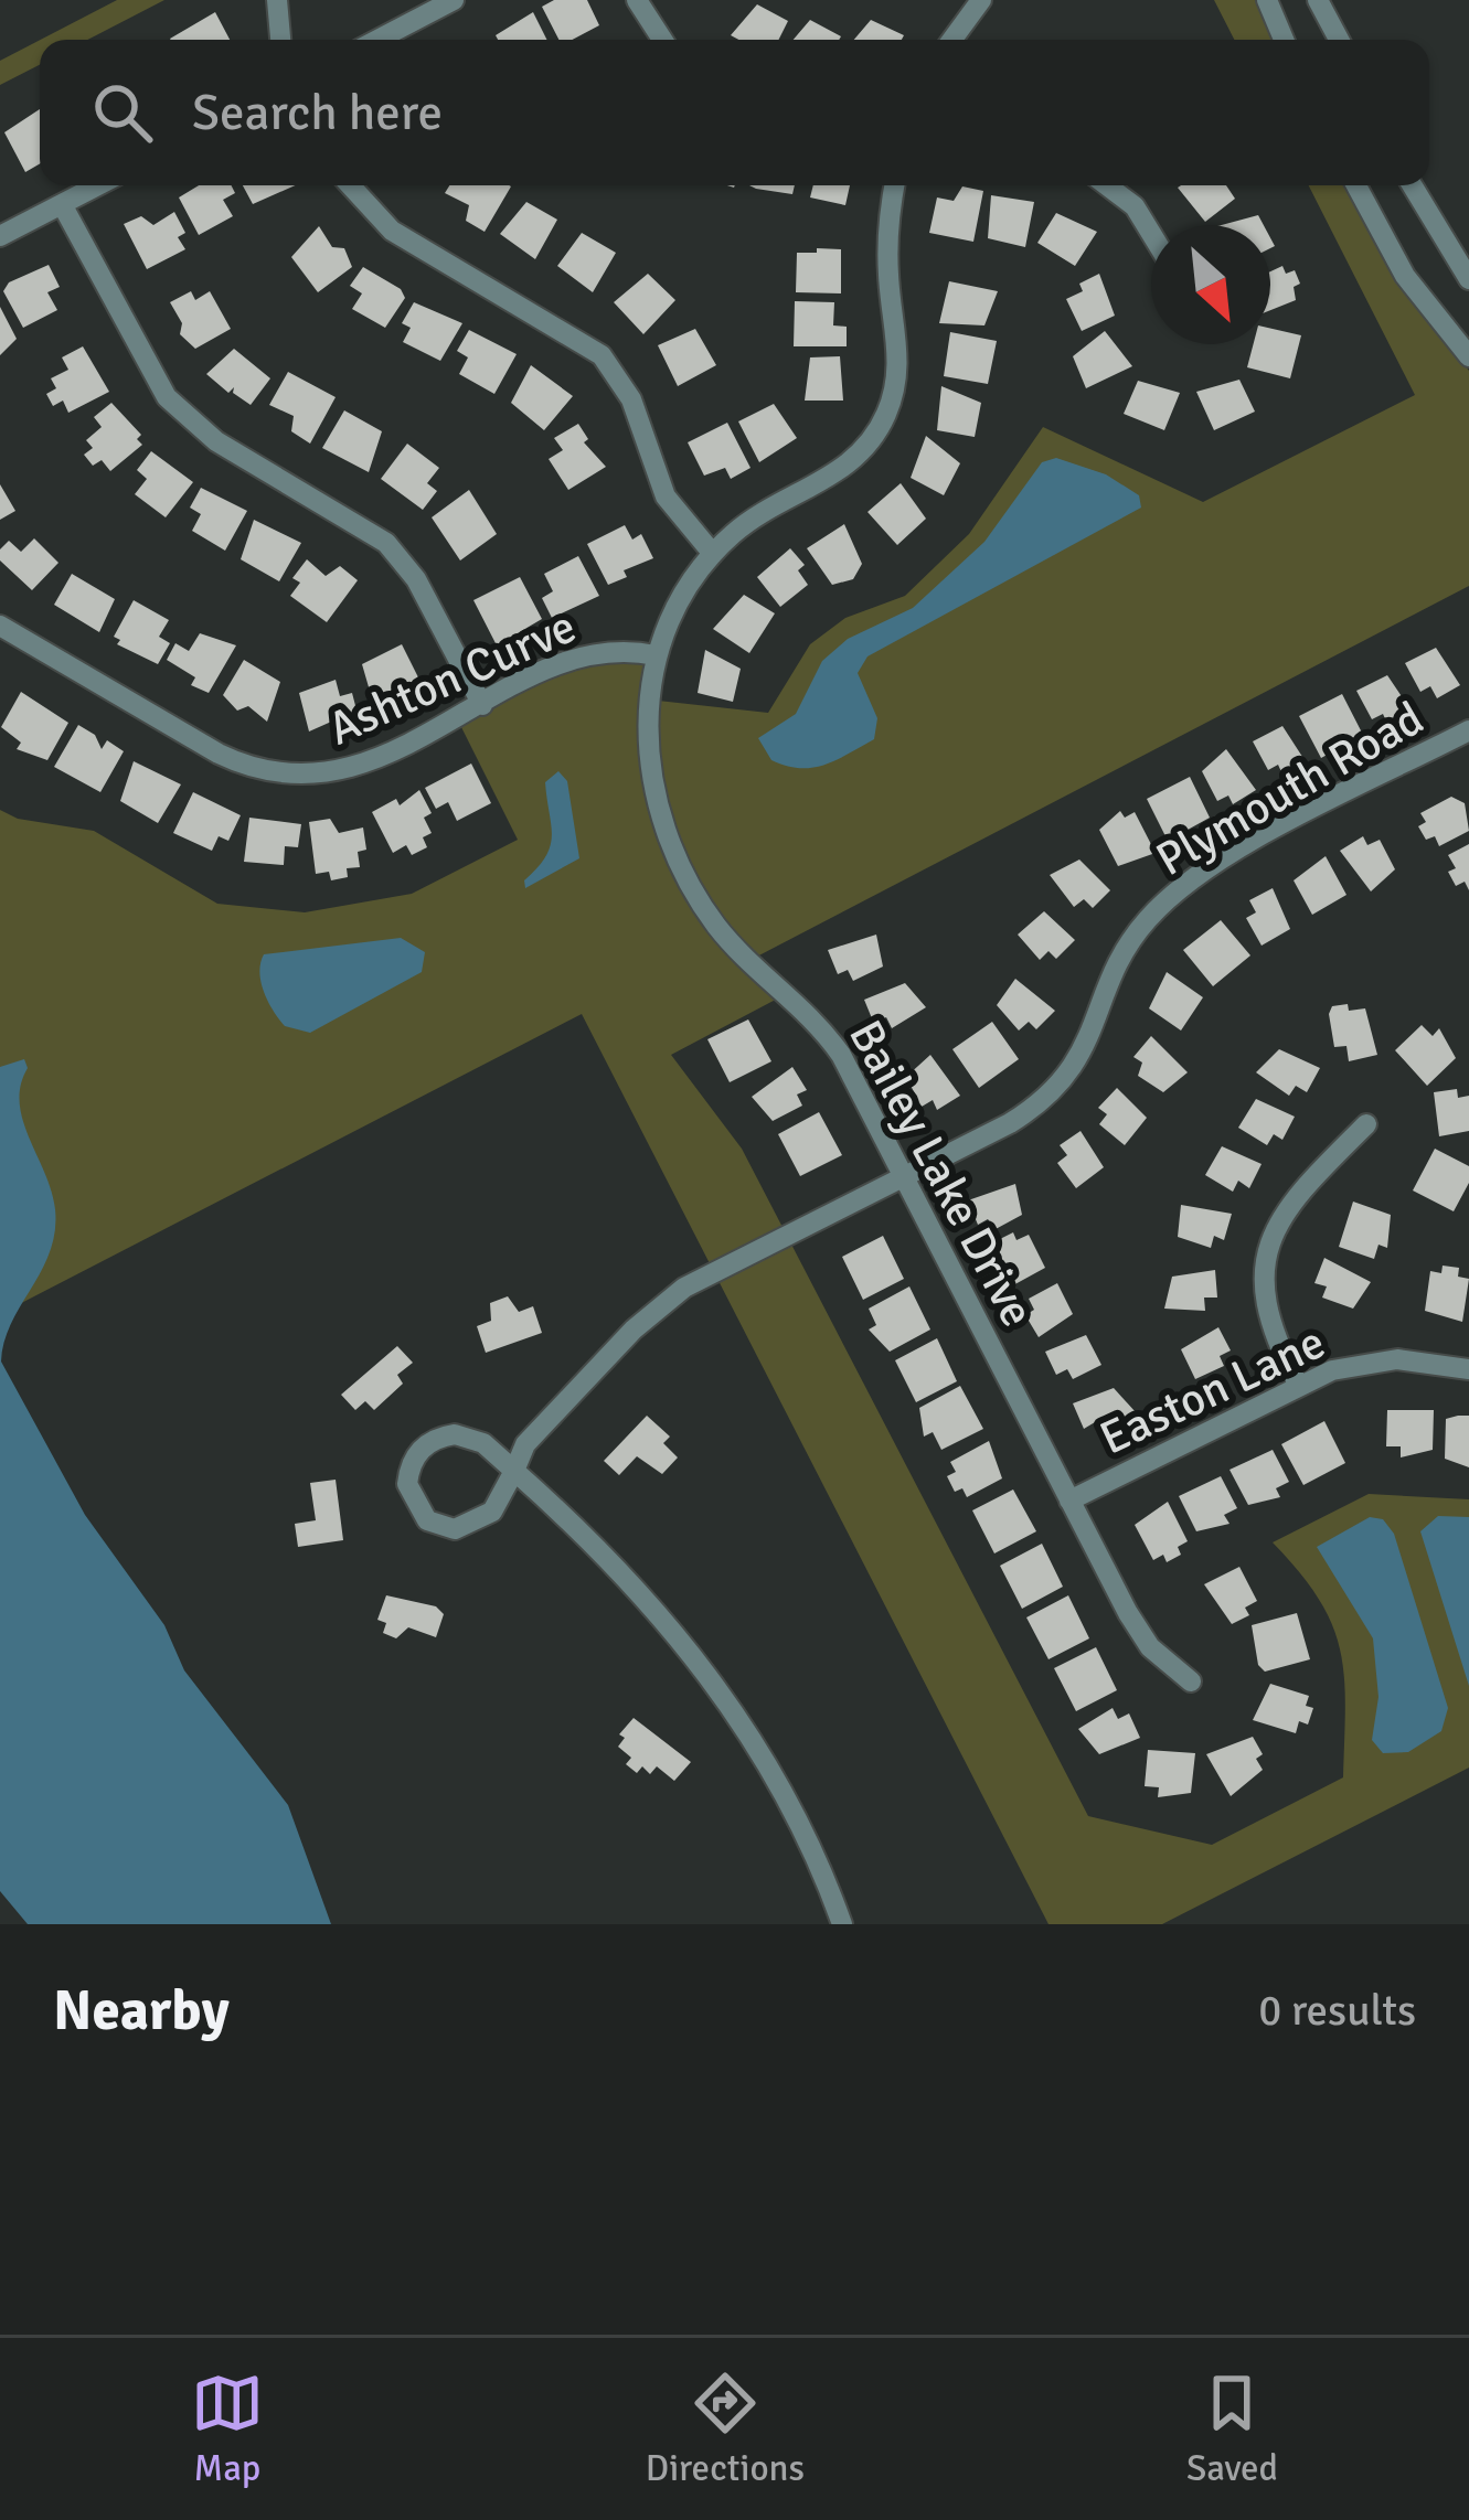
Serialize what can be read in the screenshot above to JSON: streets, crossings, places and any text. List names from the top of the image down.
{
  "streets": {
    "street": [
      "Ashton Curve",
      "Plymouth Road",
      "Bailey Lake Drive",
      "Easton Lane"
    ]
  },
  "crossings": [
    ["Ashton Curve", "Bailey Lake Drive"],
    ["Plymouth Road", "Bailey Lake Drive"],
    ["Bailey Lake Drive", "Easton Lane"]
  ],
  "north": "bottom right",
  "page": {
    "search": "Search here",
    "heading": ["Nearby", "0 results"],
    "nav": ["Map", "Directions", "Saved"]
  }
}
